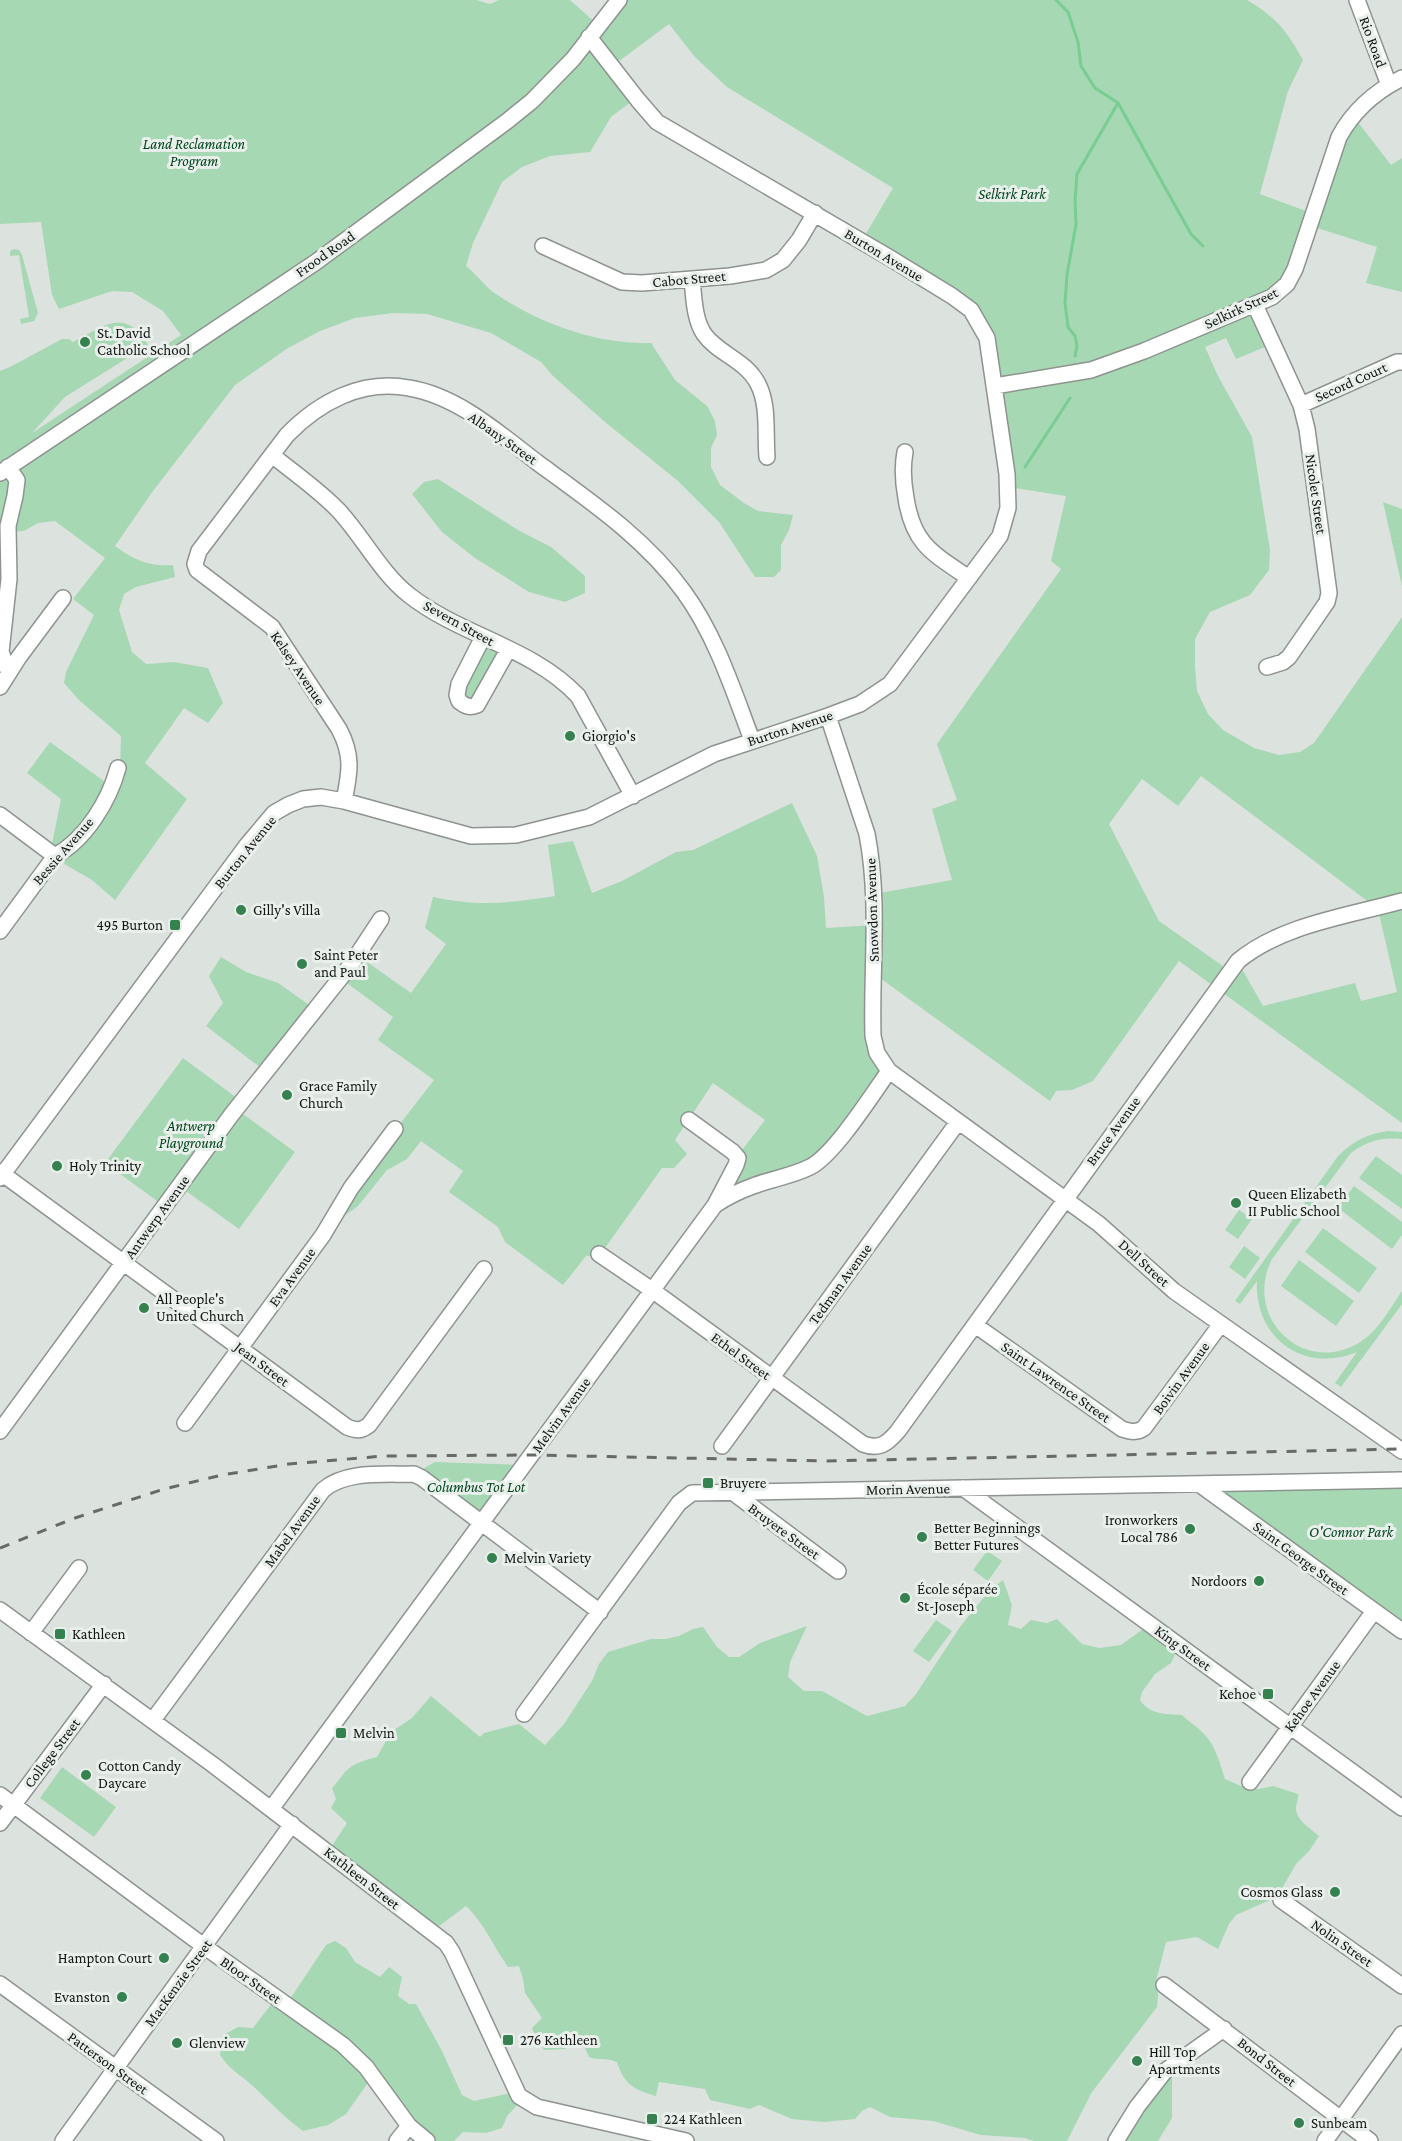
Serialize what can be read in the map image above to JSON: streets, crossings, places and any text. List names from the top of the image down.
{
  "streets": {
    "street": [
      "Rio Road",
      "Frood Road",
      "Burton Avenue",
      "Cabot Street",
      "Selkirk Street",
      "Secord Court",
      "Albany Street",
      "Nicolet Street",
      "Severn Street",
      "Kelsey Avenue",
      "Bessie Avenue",
      "Snowdon Avenue",
      "Bruce Avenue",
      "Antwerp Avenue",
      "Dell Street",
      "Eva Avenue",
      "Tedman Avenue",
      "Ethel Street",
      "Jean Street",
      "Boivin Avenue",
      "Saint Lawrence Street",
      "Melvin Avenue",
      "Morin Avenue",
      "Mabel Avenue",
      "Bruyere Street",
      "Saint George Street",
      "King Street",
      "Kehoe Avenue",
      "College Street",
      "Kathleen Street",
      "Nolin Street",
      "Bloor Street",
      "MacKenzie Street",
      "Bond Street",
      "Patterson Street"
    ]
  },
  "crossings": [
    ["Rio Road", "Selkirk Street"],
    ["Frood Road", "Burton Avenue"],
    ["Burton Avenue", "Cabot Street"],
    ["Burton Avenue", "Selkirk Street"],
    ["Burton Avenue", "Albany Street"],
    ["Burton Avenue", "Severn Street"],
    ["Burton Avenue", "Kelsey Avenue"],
    ["Burton Avenue", "Snowdon Avenue"],
    ["Burton Avenue", "Jean Street"],
    ["Selkirk Street", "Nicolet Street"],
    ["Secord Court", "Nicolet Street"],
    ["Albany Street", "Severn Street"],
    ["Albany Street", "Kelsey Avenue"],
    ["Snowdon Avenue", "Dell Street"],
    ["Snowdon Avenue", "Melvin Avenue"],
    ["Bruce Avenue", "Dell Street"],
    ["Bruce Avenue", "Ethel Street"],
    ["Bruce Avenue", "Saint Lawrence Street"],
    ["Antwerp Avenue", "Jean Street"],
    ["Dell Street", "Tedman Avenue"],
    ["Dell Street", "Boivin Avenue"],
    ["Dell Street", "Melvin Avenue"],
    ["Eva Avenue", "Jean Street"],
    ["Tedman Avenue", "Ethel Street"],
    ["Ethel Street", "Melvin Avenue"],
    ["Boivin Avenue", "Saint Lawrence Street"],
    ["Melvin Avenue", "Mabel Avenue"],
    ["Melvin Avenue", "Kathleen Street"],
    ["Morin Avenue", "Mabel Avenue"],
    ["Morin Avenue", "Bruyere Street"],
    ["Morin Avenue", "Saint George Street"],
    ["Morin Avenue", "King Street"],
    ["Mabel Avenue", "Kathleen Street"],
    ["Saint George Street", "Kehoe Avenue"],
    ["King Street", "Kehoe Avenue"],
    ["College Street", "Kathleen Street"],
    ["College Street", "Bloor Street"],
    ["Kathleen Street", "MacKenzie Street"],
    ["Bloor Street", "MacKenzie Street"],
    ["MacKenzie Street", "Patterson Street"]
  ],
  "parks": [
    "Land Reclamation Program",
    "Selkirk Park",
    "Antwerp Playground",
    "Columbus Tot Lot",
    "O'Connor Park"
  ],
  "places": {
    "other": [
      "St. David Catholic School",
      "Giorgio's",
      "Gilly's Villa",
      "Saint Peter and Paul",
      "Grace Family Church",
      "Holy Trinity",
      "Queen Elizabeth II Public School",
      "All People's United Church",
      "Ironworkers Local 786",
      "Better Beginnings Better Futures",
      "Melvin Variety",
      "Nordoors",
      "École séparée St-Joseph",
      "Cotton Candy Daycare",
      "Cosmos Glass",
      "Hampton Court",
      "Evanston",
      "Glenview",
      "Hill Top Apartments",
      "Sunbeam"
    ],
    "transit": [
      "495 Burton",
      "Bruyere",
      "Kathleen",
      "Kehoe",
      "Melvin",
      "276 Kathleen",
      "224 Kathleen"
    ]
  }
}
